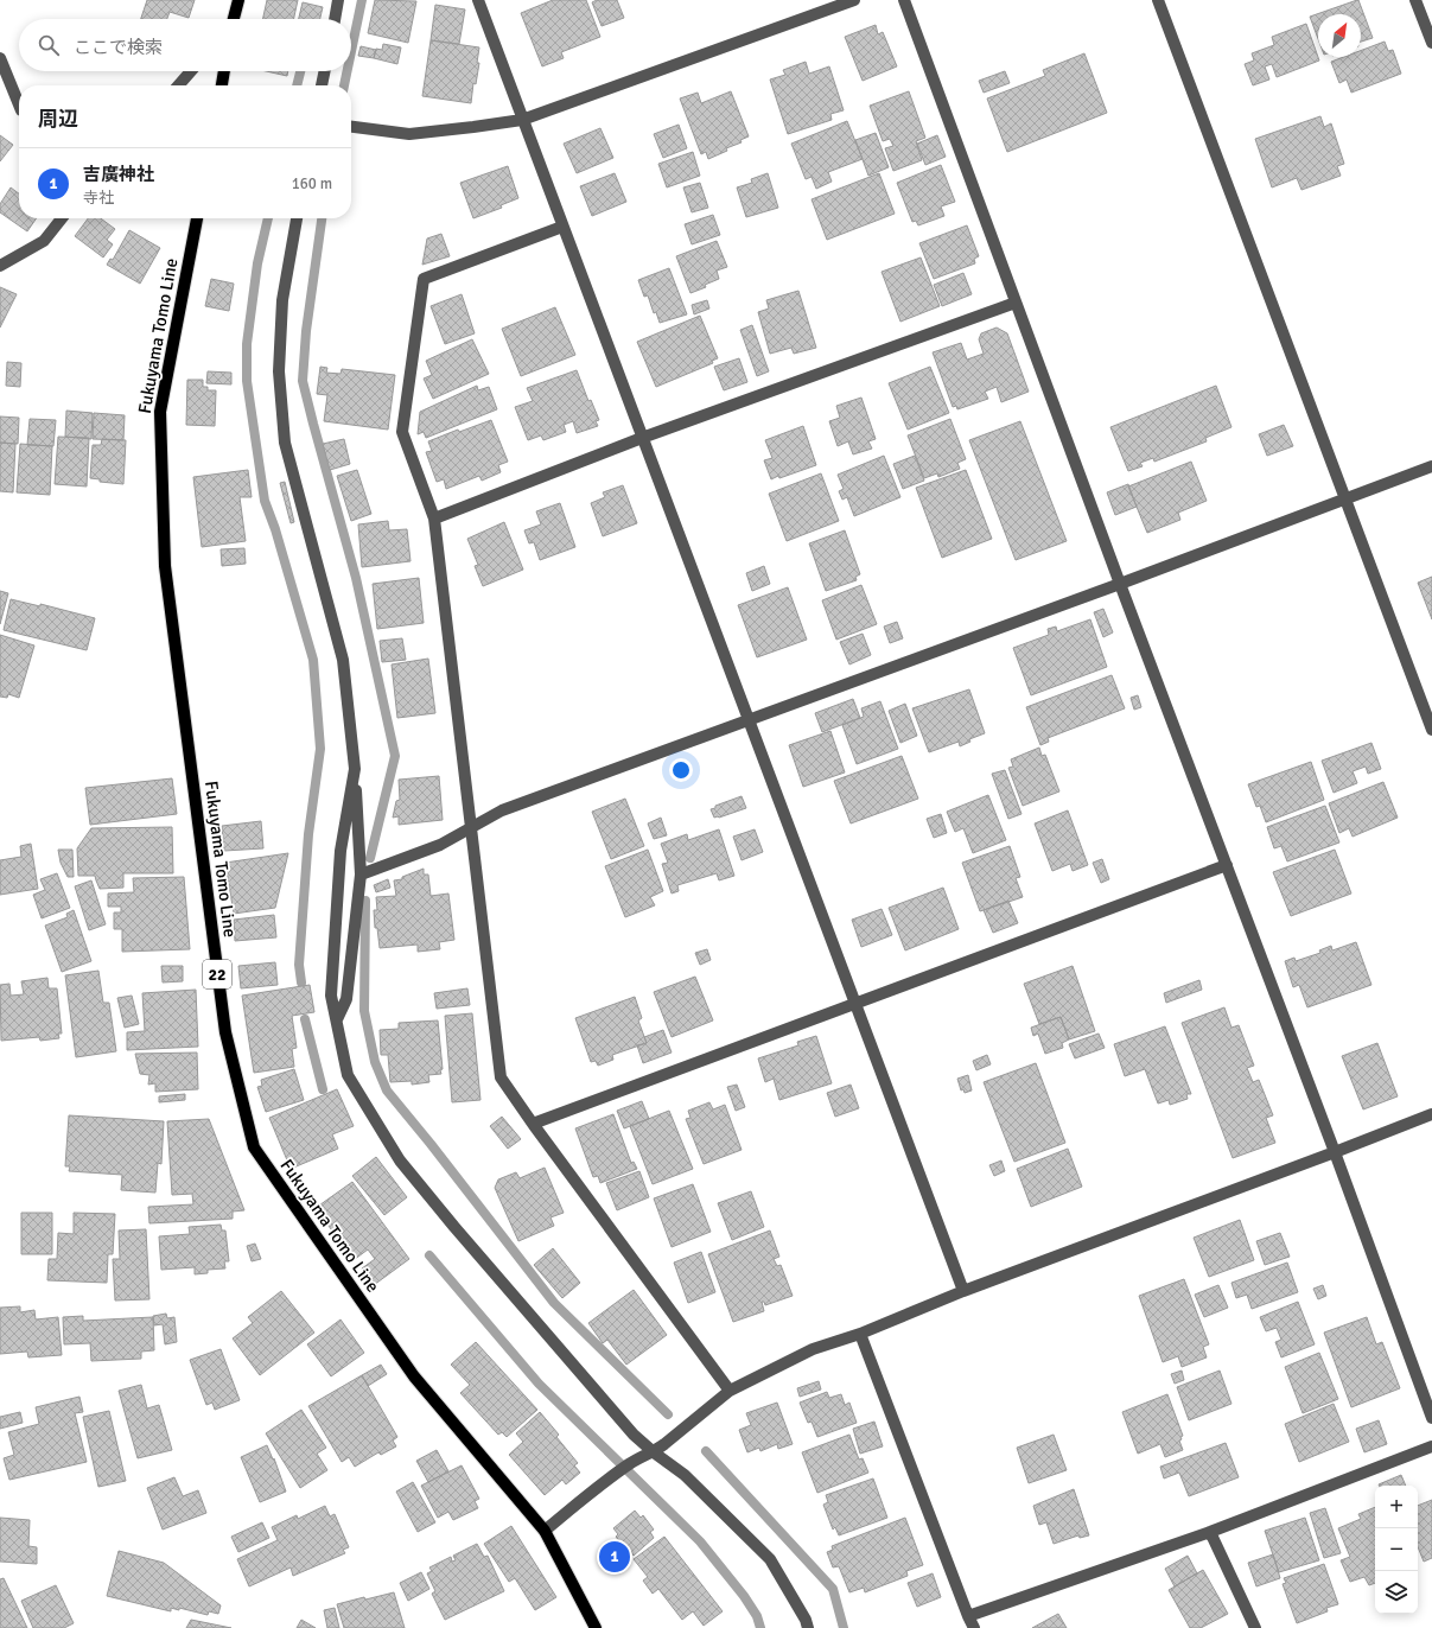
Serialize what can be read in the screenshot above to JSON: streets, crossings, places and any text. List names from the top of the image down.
{
  "streets": {
    "main road": ["Fukuyama Tomo Line", "22"]
  },
  "north": "top right",
  "page": {
    "search": "ここで検索",
    "heading": "周辺",
    "list": [
      {
        "mark": "1",
        "name": "吉廣神社",
        "note": "寺社",
        "value": "160 m"
      }
    ],
    "map_buttons": ["+", "−"],
    "pins": "1"
  }
}
